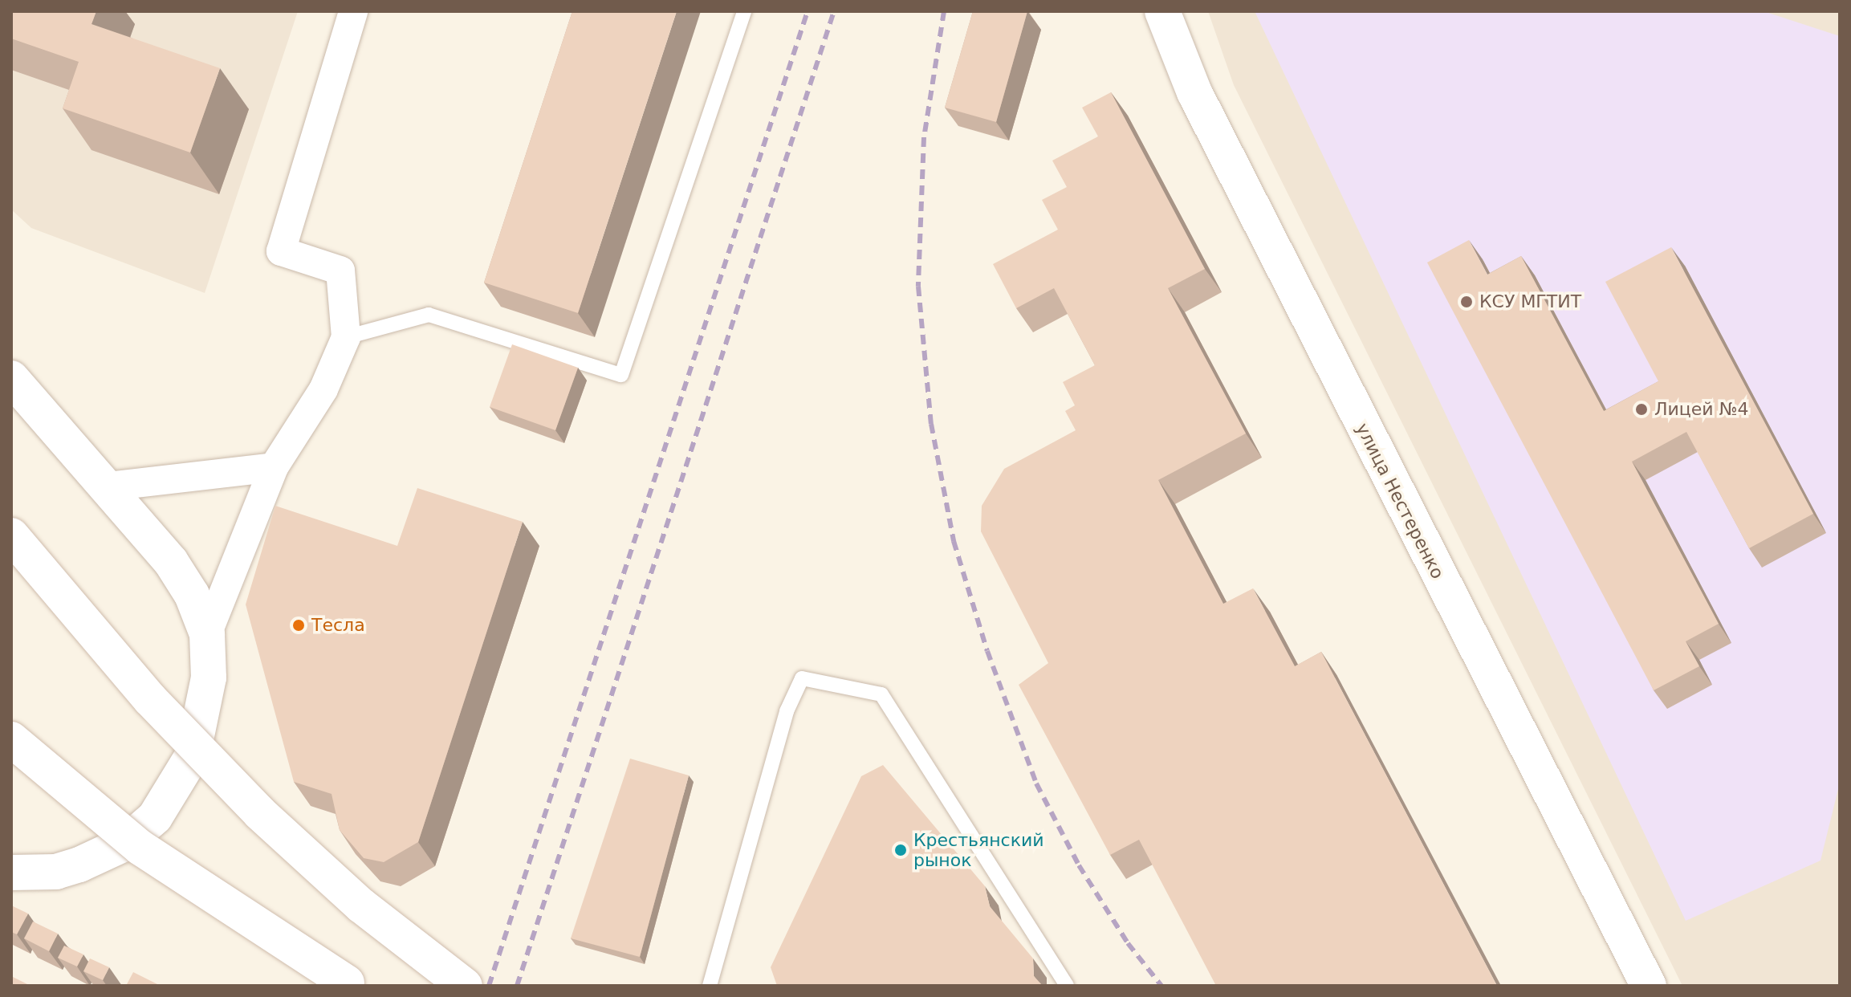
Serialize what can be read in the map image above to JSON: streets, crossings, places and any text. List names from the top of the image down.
{
  "streets": {
    "main road": ["улица Нестеренко"]
  },
  "places": [
    "КСУ МГТИТ",
    "Лицей №4",
    "Тесла",
    "Крестьянский рынок"
  ]
}
